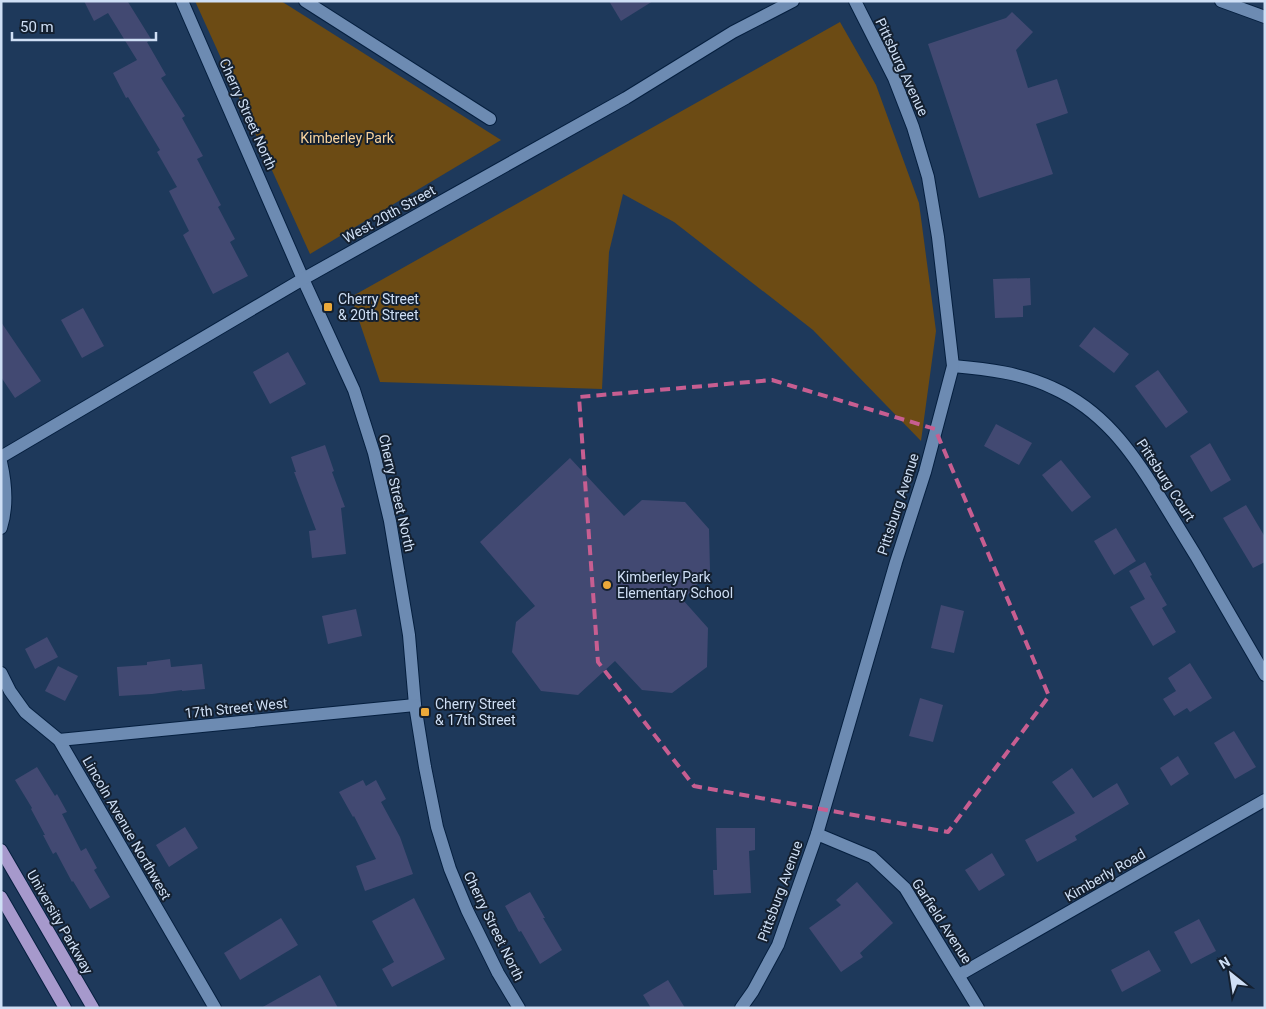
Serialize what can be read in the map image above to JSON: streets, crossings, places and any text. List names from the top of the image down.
{
  "streets": {
    "main road": ["University Parkway"],
    "street": [
      "Pittsburg Avenue",
      "Cherry Street North",
      "West 20th Street",
      "Pittsburg Court",
      "17th Street West",
      "Lincoln Avenue Northwest",
      "Kimberly Road",
      "Garfield Avenue"
    ]
  },
  "crossings": [
    ["Pittsburg Avenue", "Pittsburg Court"],
    ["Pittsburg Avenue", "Garfield Avenue"],
    ["Cherry Street North", "West 20th Street"],
    ["Cherry Street North", "17th Street West"],
    ["17th Street West", "Lincoln Avenue Northwest"],
    ["Kimberly Road", "Garfield Avenue"]
  ],
  "parks": ["Kimberley Park"],
  "places": {
    "transit": ["Cherry Street & 20th Street", "Cherry Street & 17th Street"],
    "other": ["Kimberley Park Elementary School"]
  },
  "scale_bar": "50 m",
  "north": "top left"
}
